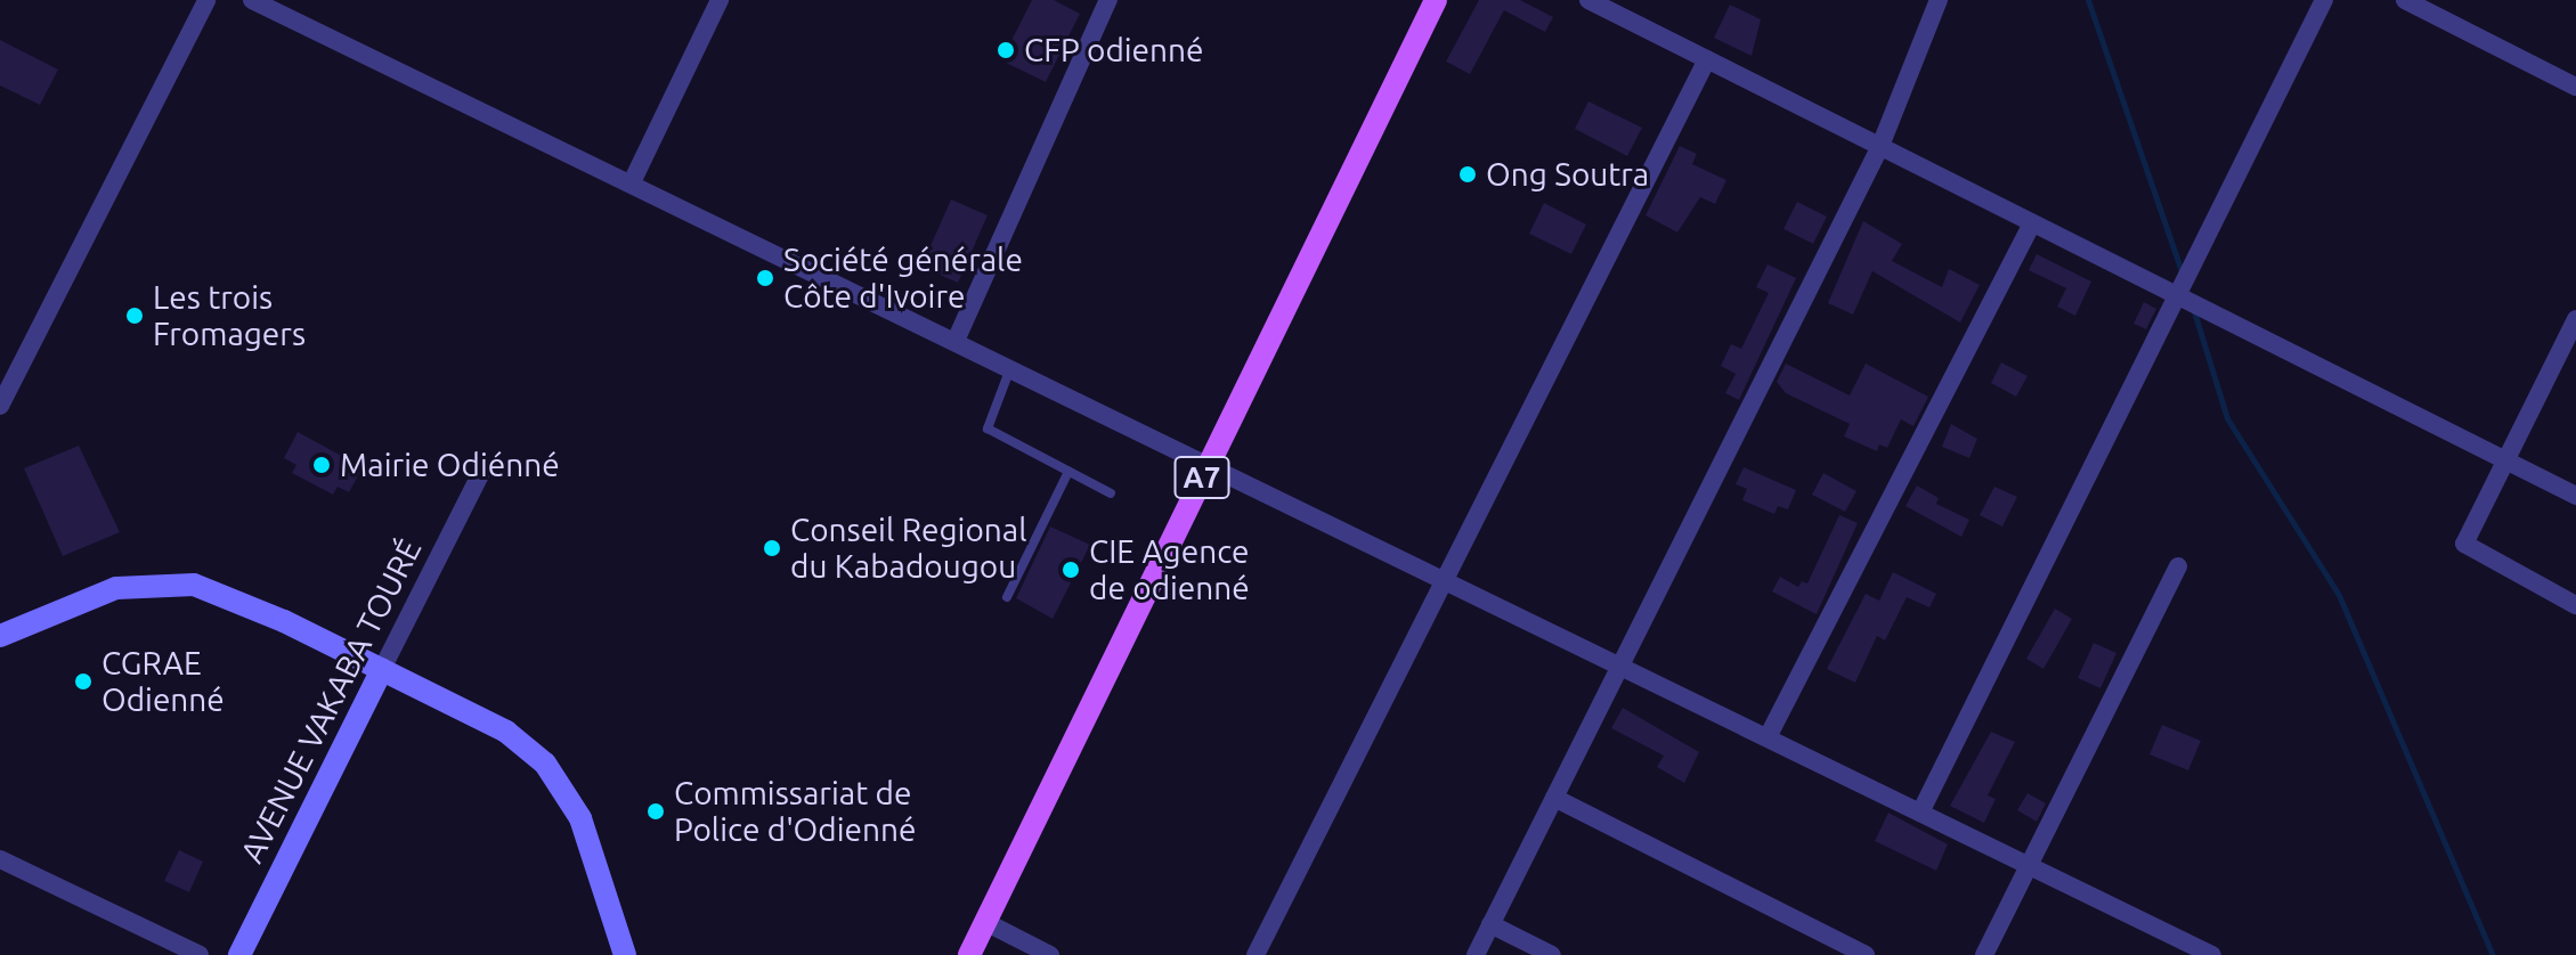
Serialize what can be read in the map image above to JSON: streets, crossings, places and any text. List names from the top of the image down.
{
  "streets": {
    "main road": ["A7"],
    "street": ["AVENUE VAKABA TOURÉ"]
  },
  "places": [
    "CFP odienné",
    "Ong Soutra",
    "Société générale Côte d'Ivoire",
    "Les trois Fromagers",
    "Mairie Odiénné",
    "Conseil Regional du Kabadougou",
    "CIE Agence de odienné",
    "CGRAE Odienné",
    "Commissariat de Police d'Odienné"
  ]
}
